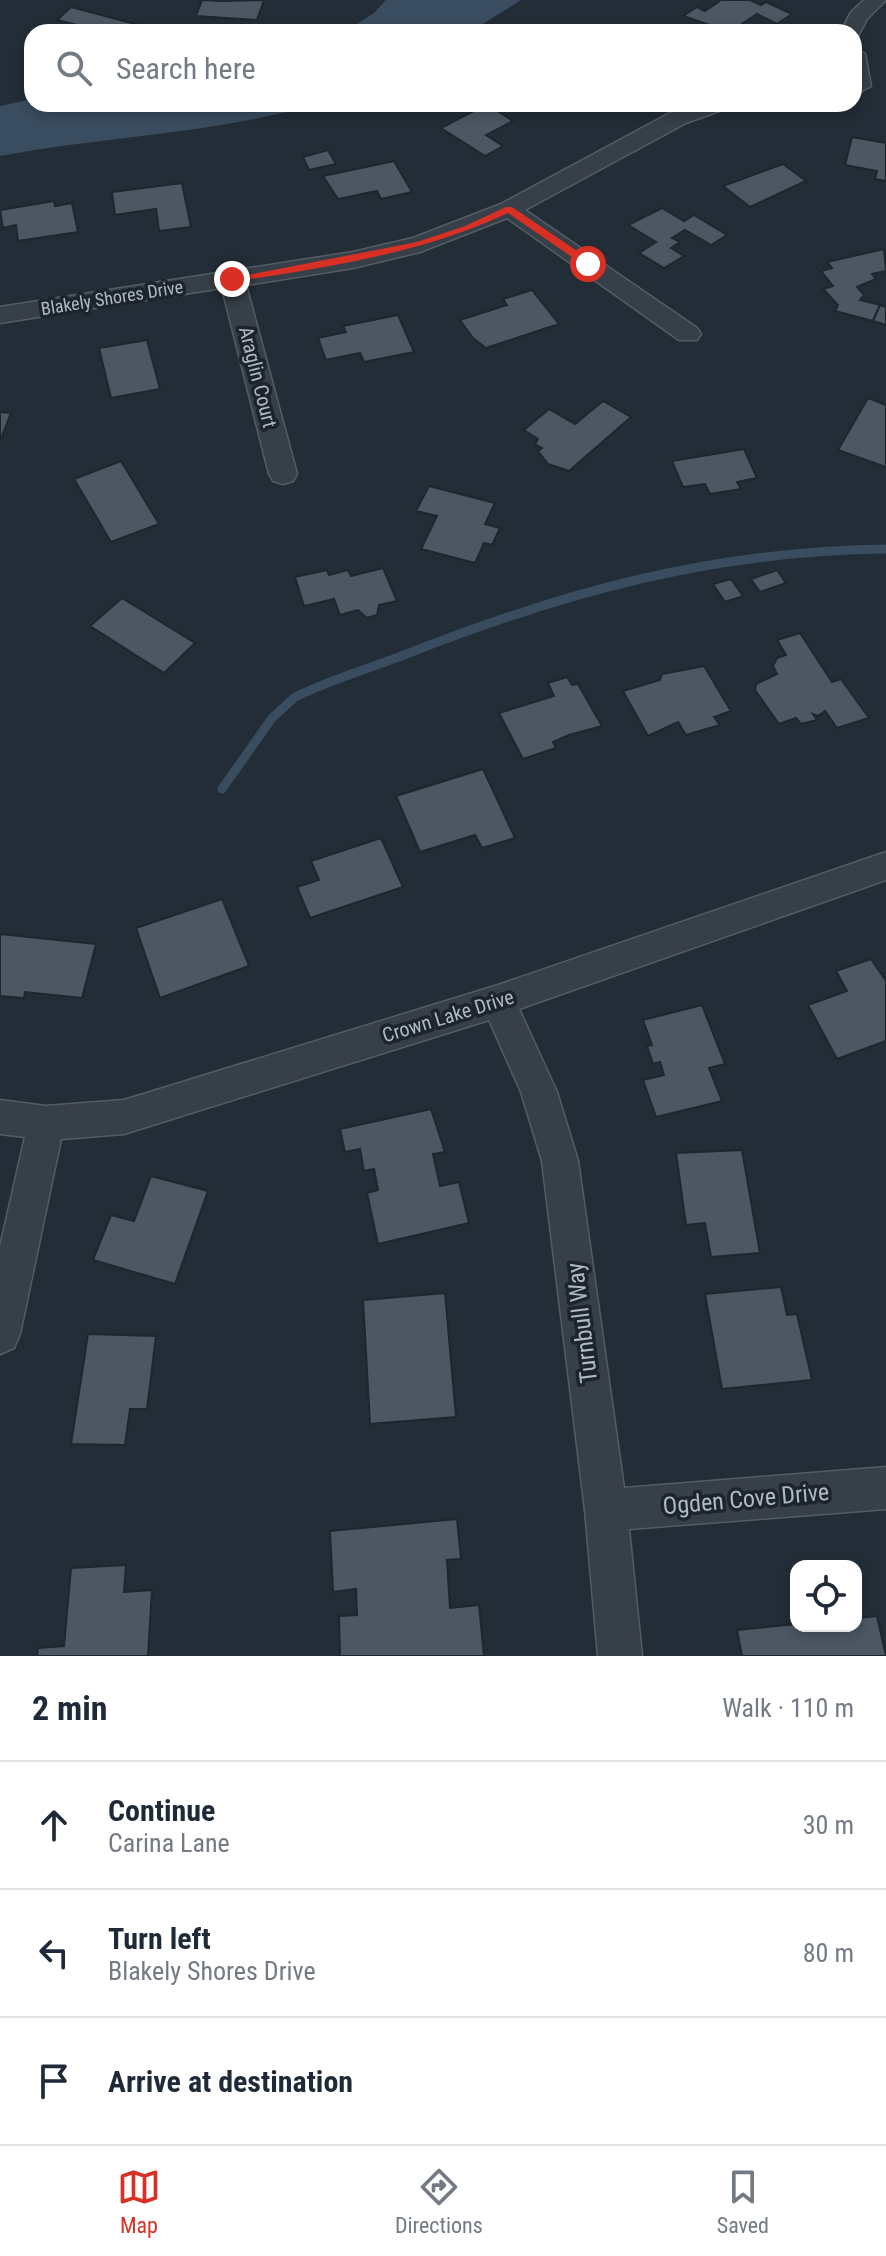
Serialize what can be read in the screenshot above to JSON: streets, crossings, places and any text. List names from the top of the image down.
{
  "streets": {
    "street": [
      "Blakely Shores Drive",
      "Araglin Court",
      "Crown Lake Drive",
      "Turnbull Way",
      "Ogden Cove Drive"
    ]
  },
  "crossings": [
    ["Blakely Shores Drive", "Araglin Court"],
    ["Crown Lake Drive", "Turnbull Way"],
    ["Turnbull Way", "Ogden Cove Drive"]
  ],
  "page": {
    "search": "Search here",
    "heading": ["2 min", "Walk · 110 m"],
    "list": [
      ["Continue", "Carina Lane", "30 m"],
      ["Turn left", "Blakely Shores Drive", "80 m"],
      "Arrive at destination"
    ],
    "nav": ["Map", "Directions", "Saved"]
  }
}
